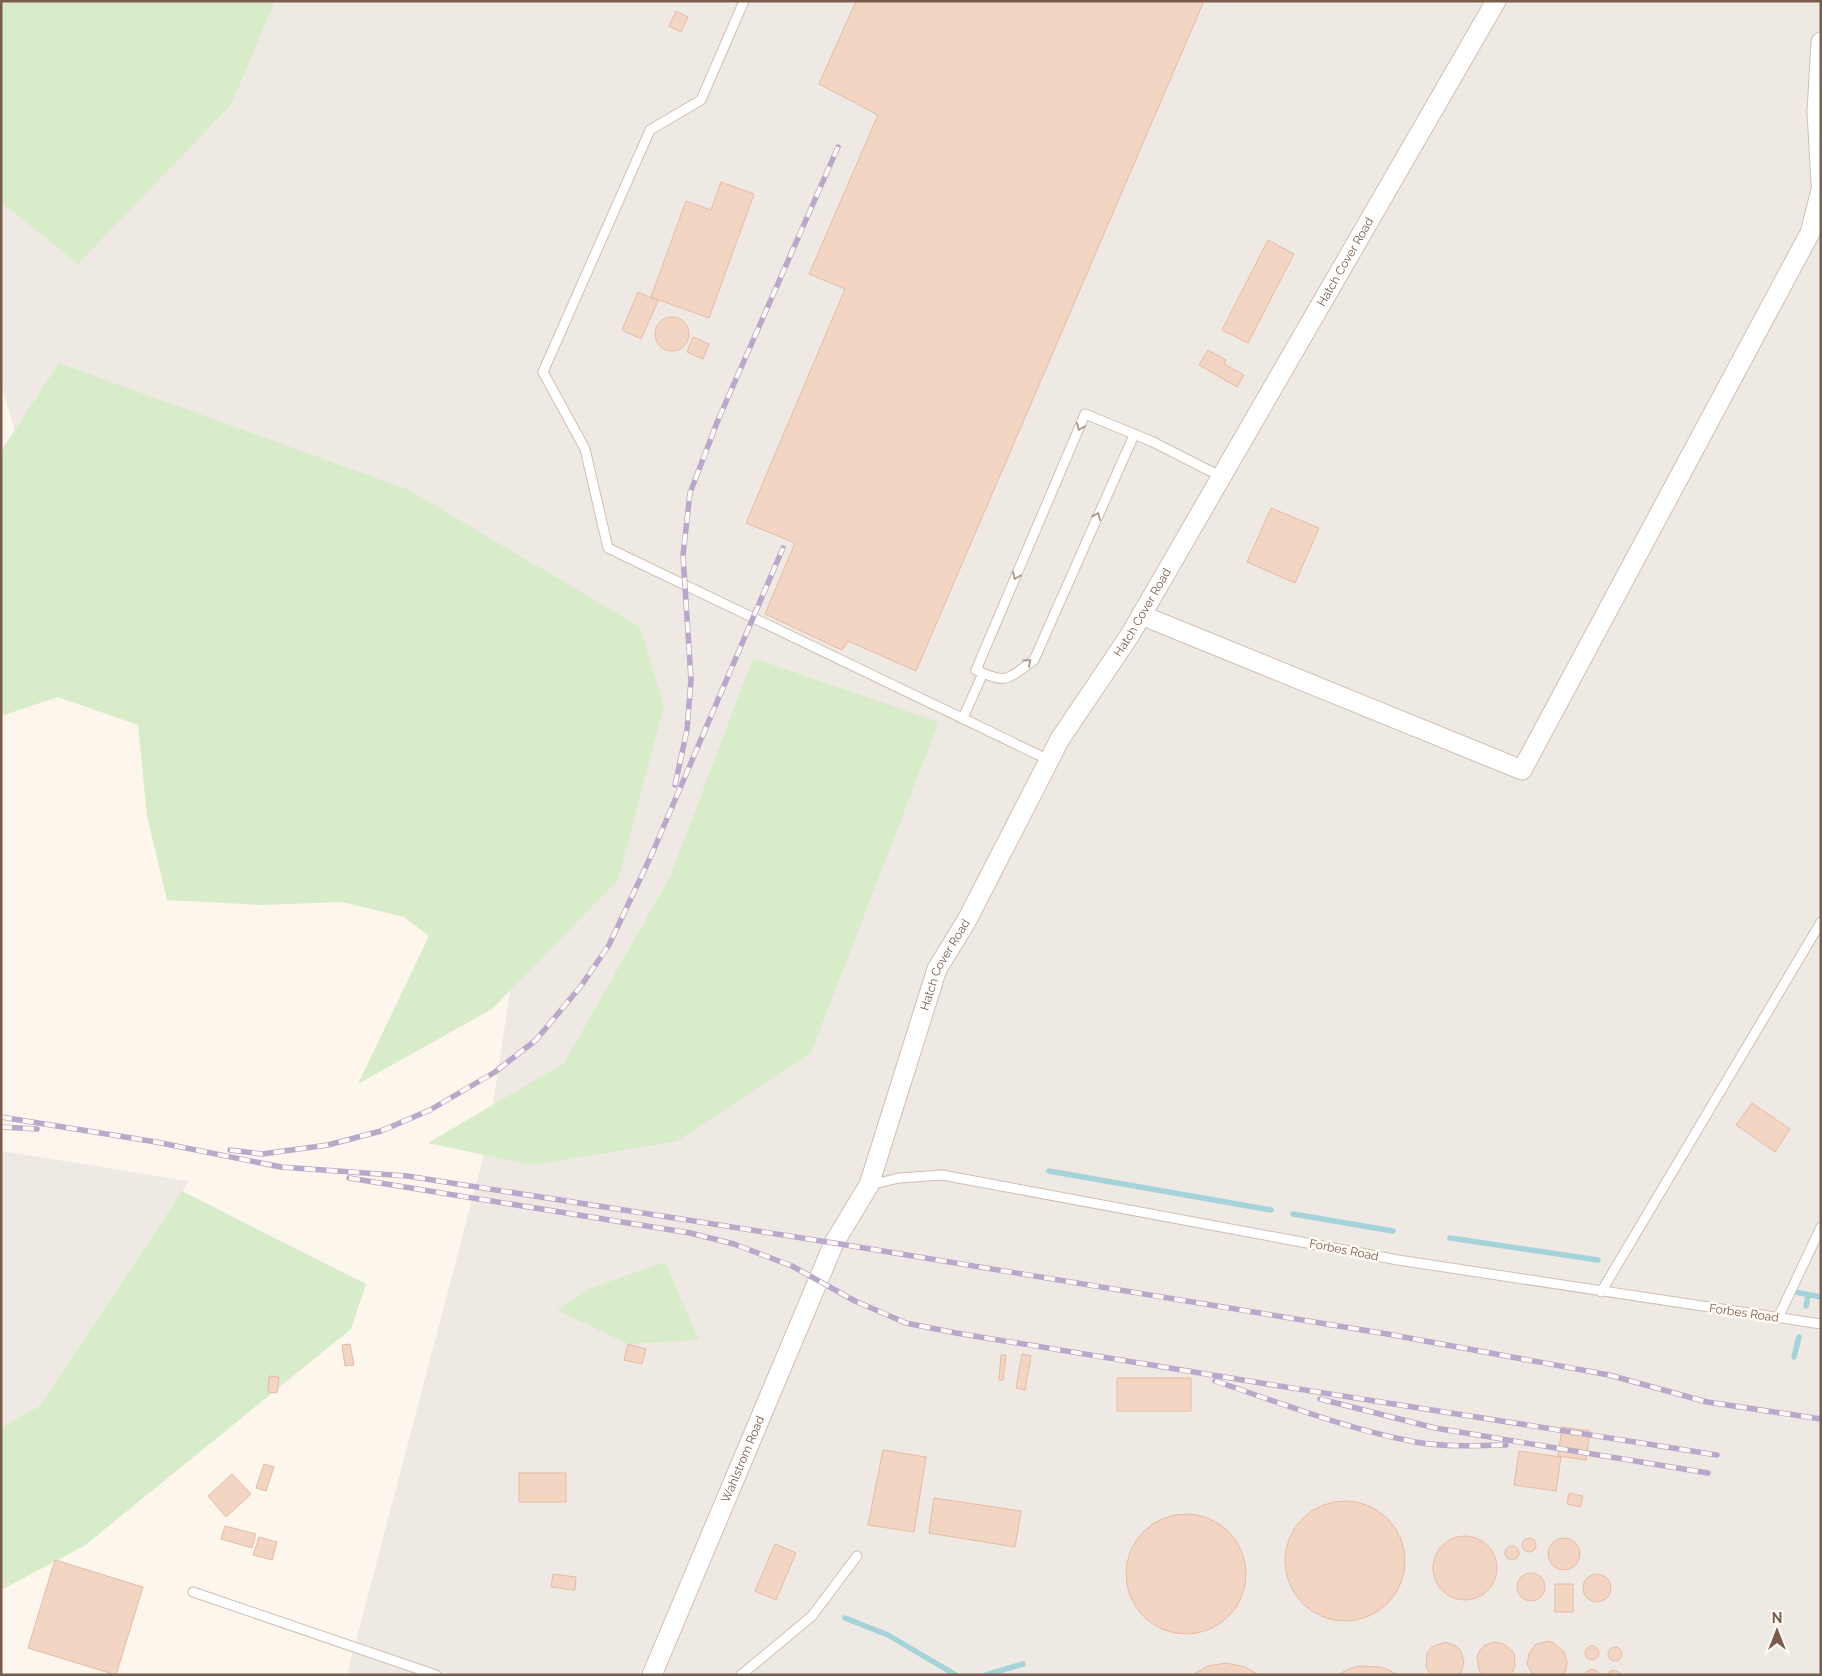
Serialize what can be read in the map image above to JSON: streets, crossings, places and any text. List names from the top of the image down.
{
  "streets": {
    "street": ["Hatch Cover Road", "Wahlstrom Road"],
    "lane": ["Forbes Road"]
  },
  "crossings": [
    ["Hatch Cover Road", "Forbes Road"],
    ["Hatch Cover Road", "Wahlstrom Road"]
  ],
  "north": "top"
}
